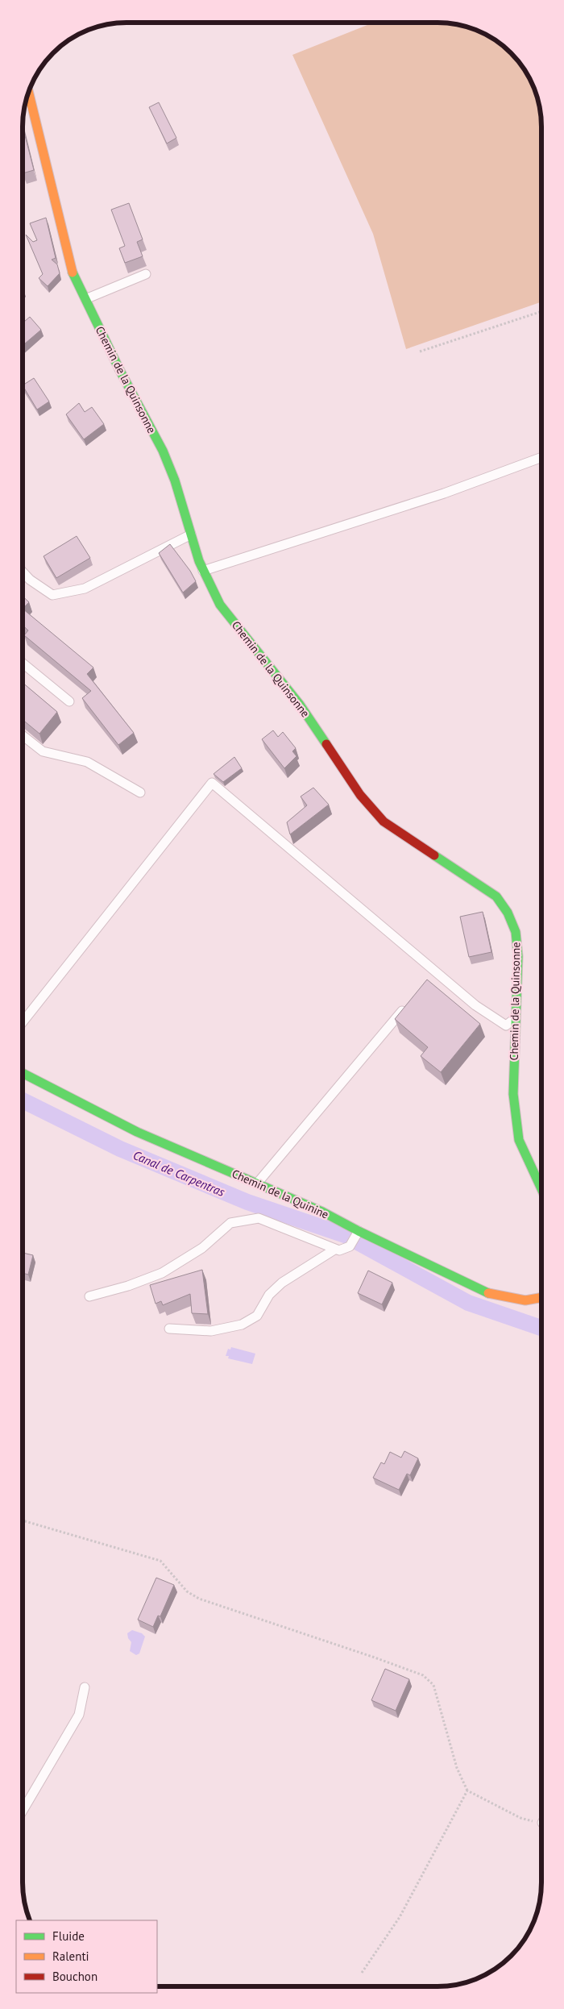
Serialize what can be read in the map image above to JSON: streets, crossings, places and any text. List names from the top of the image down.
{
  "streets": {
    "street": ["Chemin de la Quinsonne", "Chemin de la Quinine"]
  },
  "water": ["Canal de Carpentras"],
  "legend": ["Fluide", "Ralenti", "Bouchon"]
}
